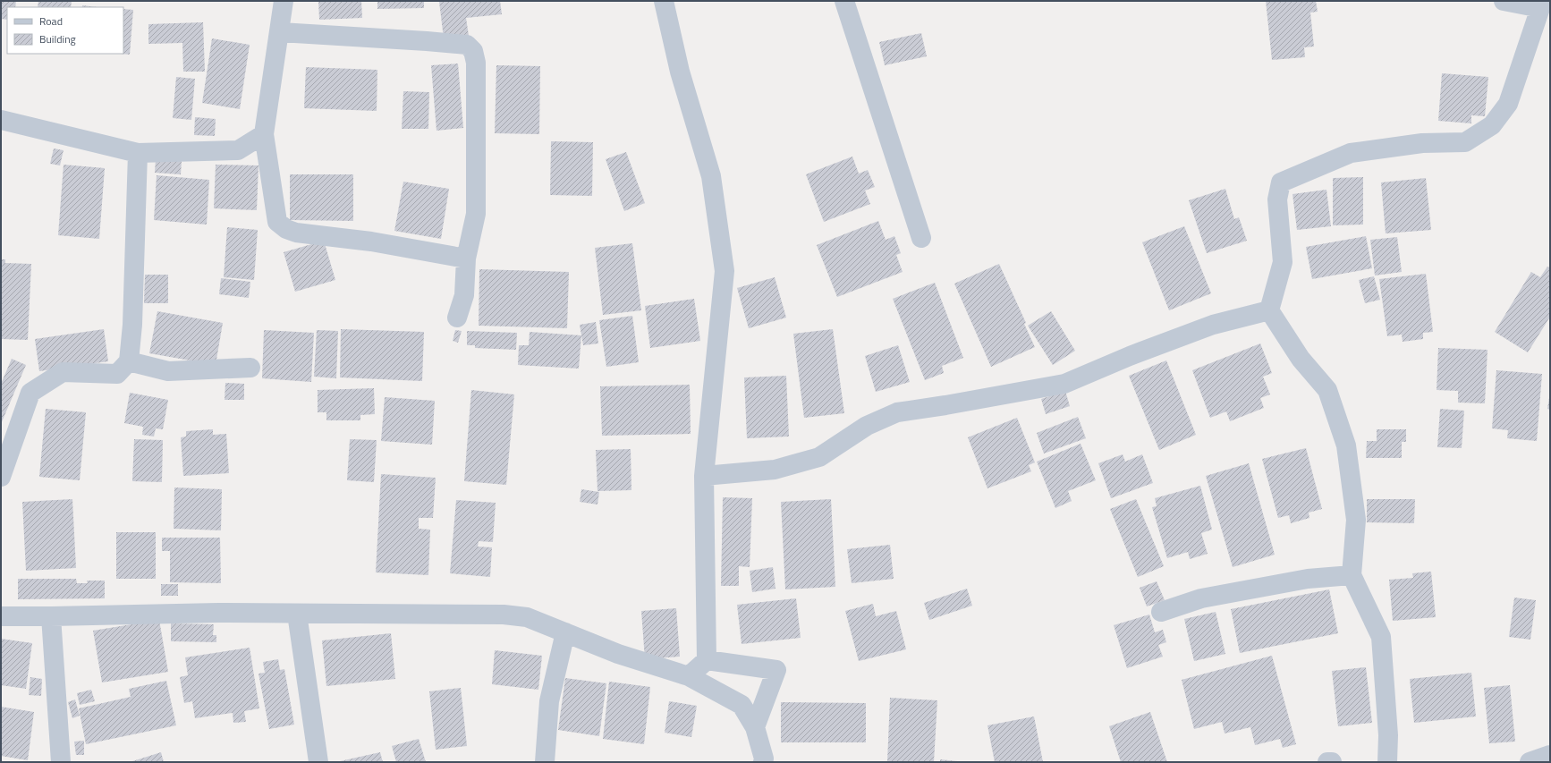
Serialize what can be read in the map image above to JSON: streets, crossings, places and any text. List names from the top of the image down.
{
  "legend": ["Road", "Building"]
}
